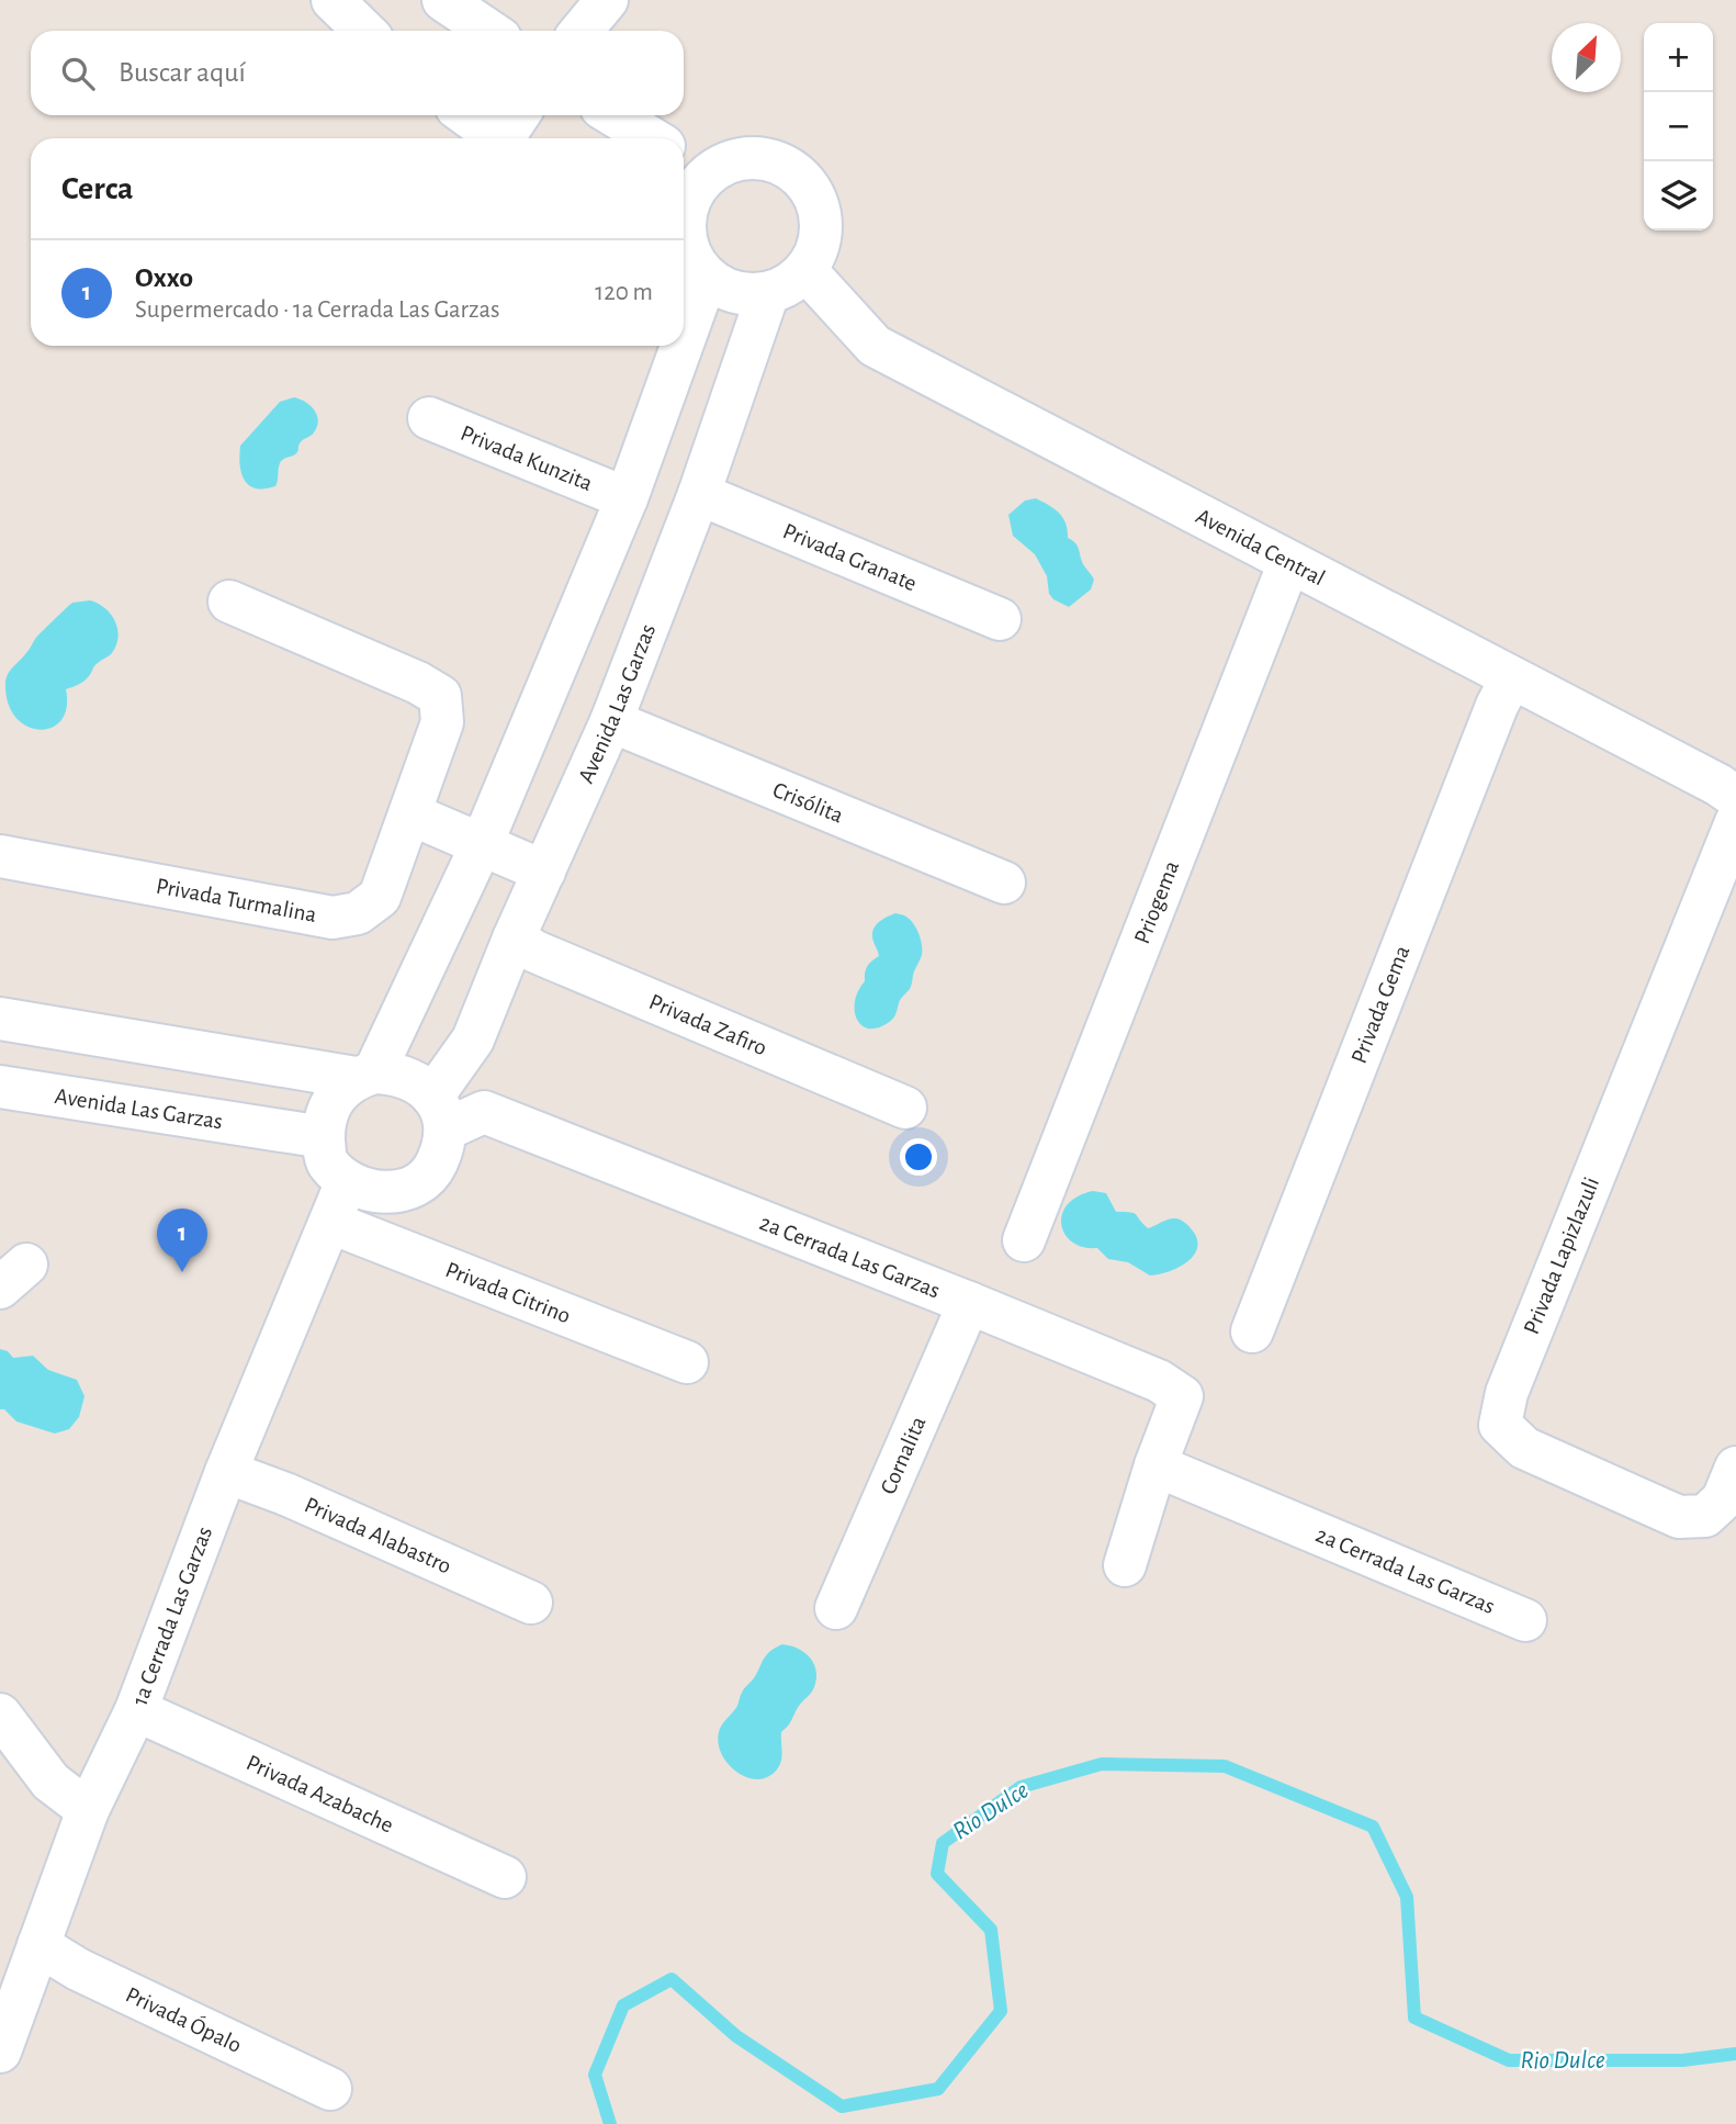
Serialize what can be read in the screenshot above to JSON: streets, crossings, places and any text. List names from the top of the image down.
{
  "streets": {
    "street": [
      "Privada Kunzita",
      "Avenida Central",
      "Privada Granate",
      "Avenida Las Garzas",
      "Crisólita",
      "Privada Turmalina",
      "Priogema",
      "Privada Gema",
      "Privada Zafiro",
      "2a Cerrada Las Garzas",
      "Privada Lapizlazuli",
      "Privada Citrino",
      "Cornalita",
      "Privada Alabastro",
      "1a Cerrada Las Garzas",
      "Privada Azabache",
      "Privada Ópalo"
    ]
  },
  "crossings": [
    ["Avenida Central", "Priogema"],
    ["Avenida Central", "Privada Gema"],
    ["Privada Granate", "Avenida Las Garzas"],
    ["Avenida Las Garzas", "Crisólita"],
    ["Avenida Las Garzas", "Privada Zafiro"],
    ["Avenida Las Garzas", "2a Cerrada Las Garzas"],
    ["Avenida Las Garzas", "1a Cerrada Las Garzas"],
    ["2a Cerrada Las Garzas", "Cornalita"],
    ["2a Cerrada Las Garzas", "1a Cerrada Las Garzas"],
    ["Privada Citrino", "1a Cerrada Las Garzas"],
    ["Privada Alabastro", "1a Cerrada Las Garzas"],
    ["1a Cerrada Las Garzas", "Privada Azabache"],
    ["1a Cerrada Las Garzas", "Privada Ópalo"]
  ],
  "water": ["Rio Dulce"],
  "north": "top right",
  "page": {
    "map_buttons": ["+", "−"],
    "search": "Buscar aquí",
    "heading": "Cerca",
    "list": [
      {
        "mark": "1",
        "name": "Oxxo",
        "note": "Supermercado · 1a Cerrada Las Garzas",
        "value": "120 m"
      }
    ],
    "pins": "1"
  }
}
